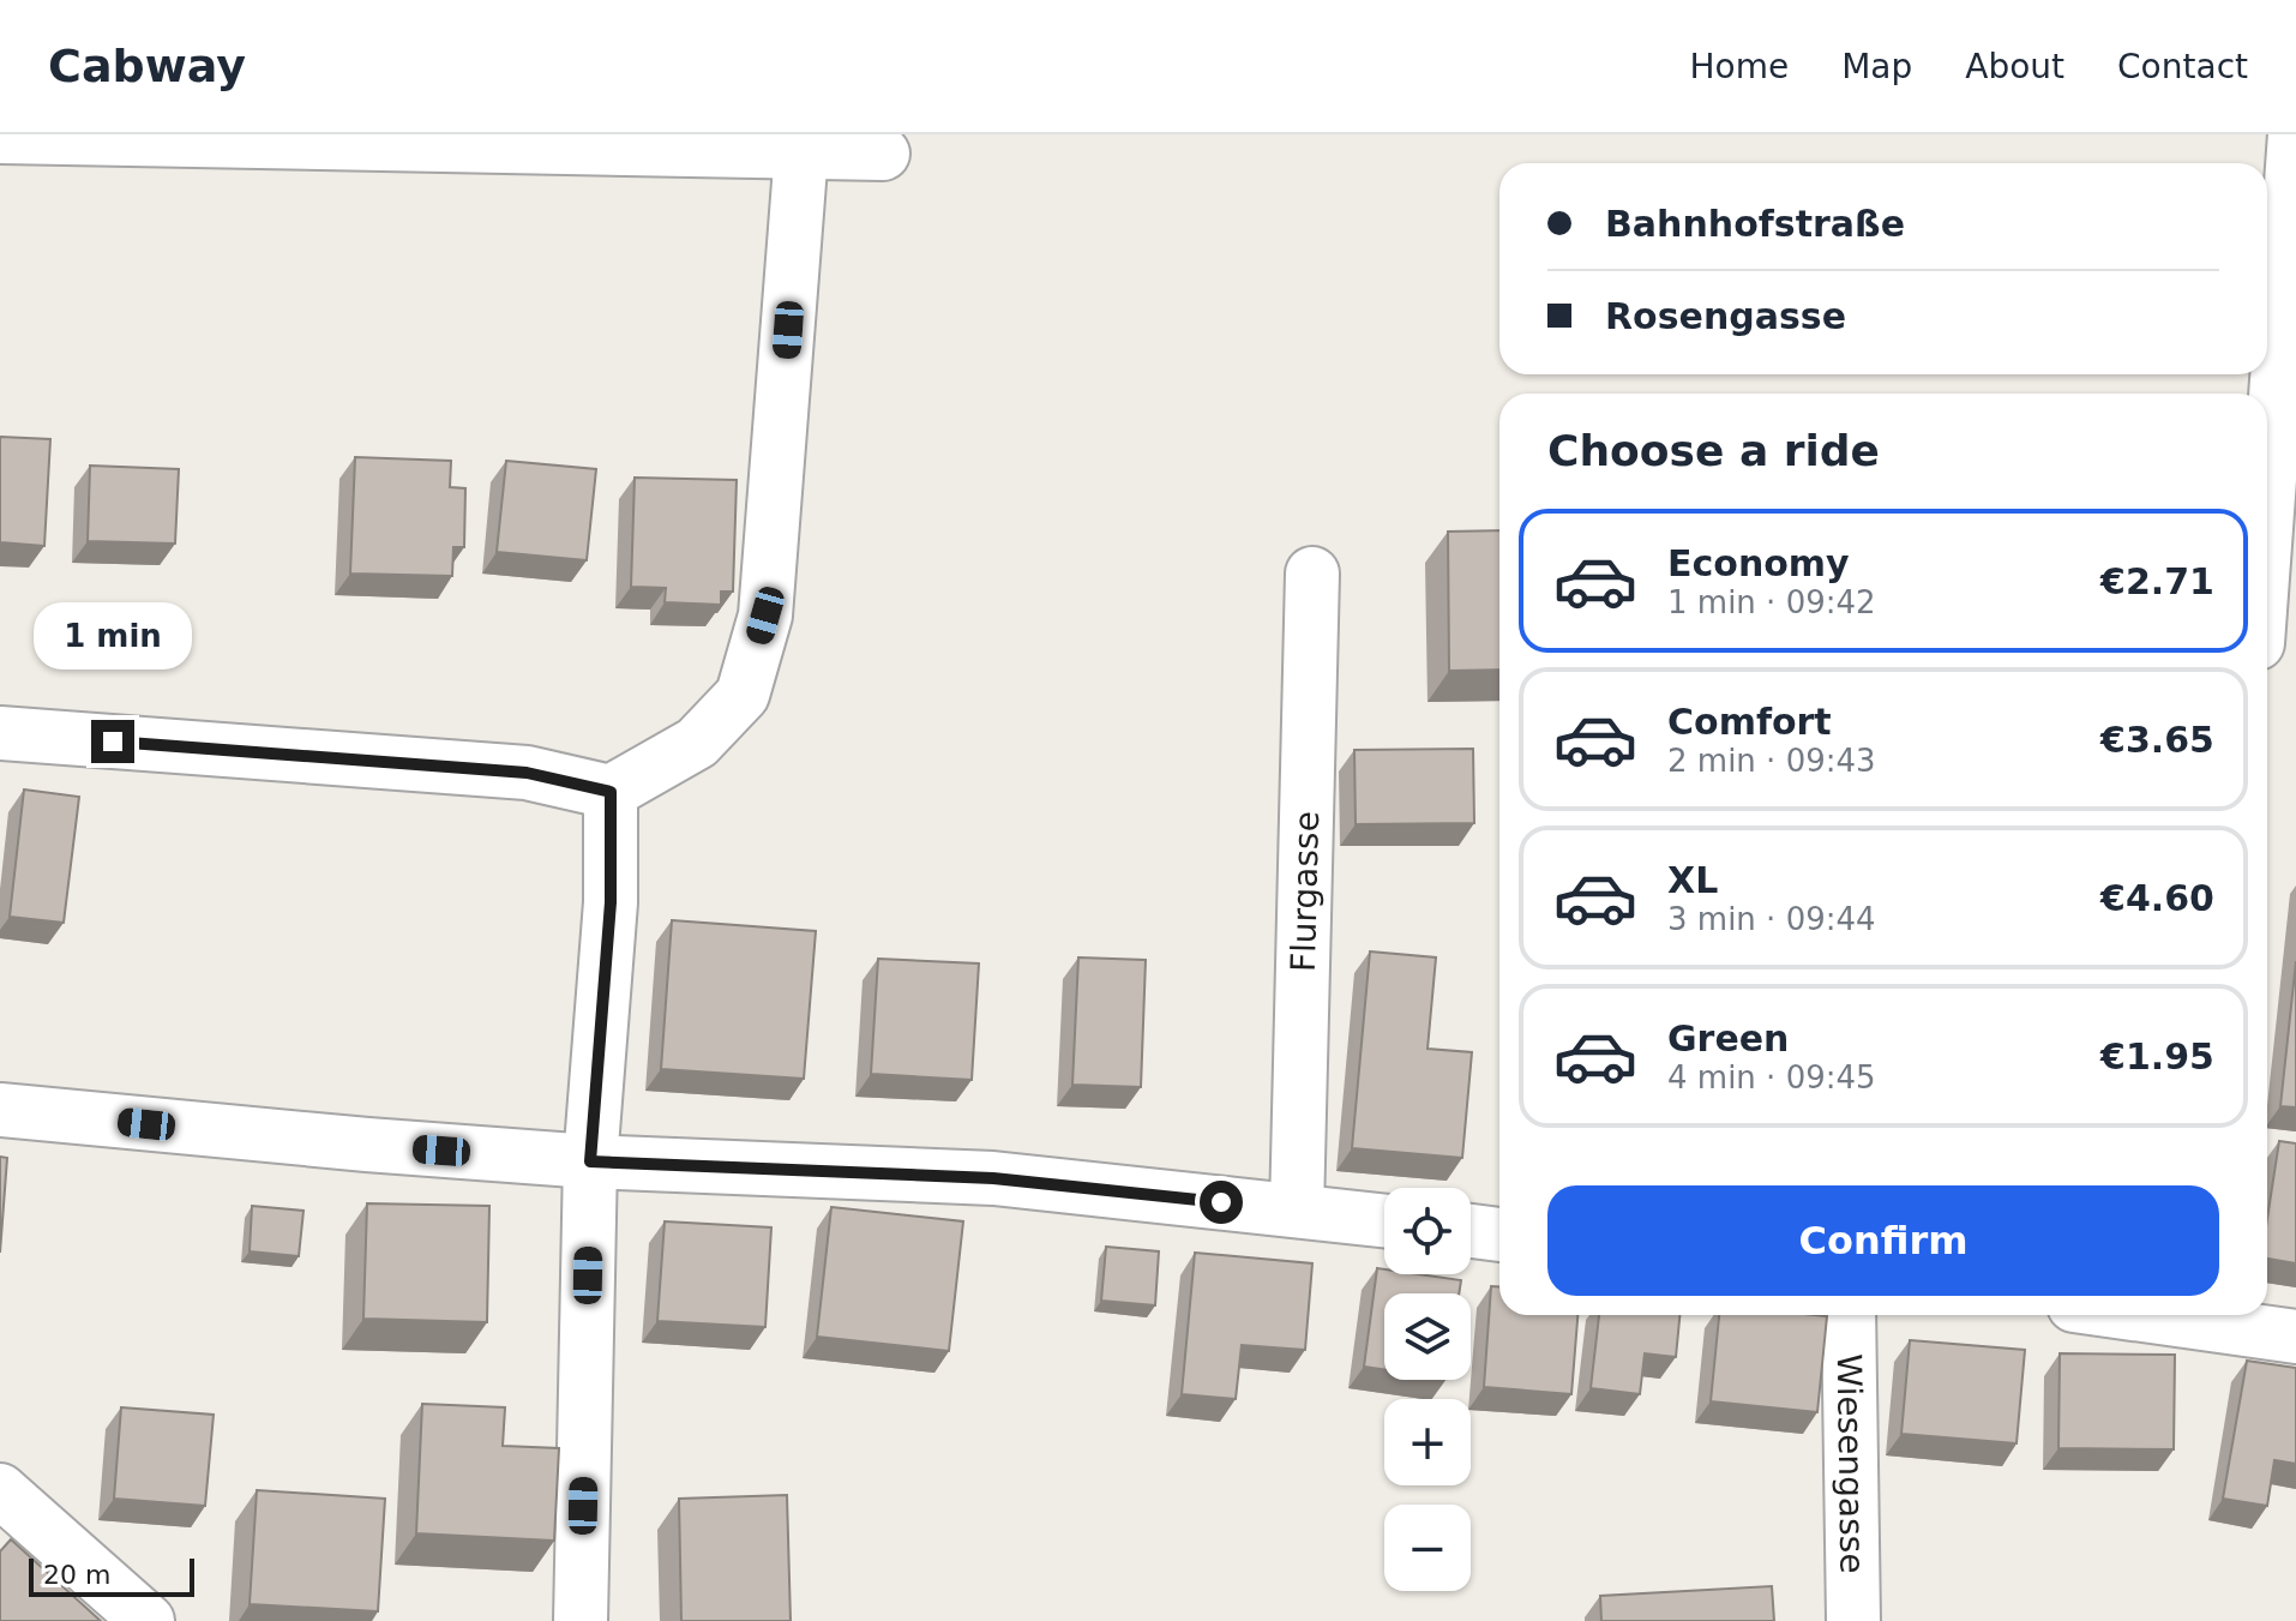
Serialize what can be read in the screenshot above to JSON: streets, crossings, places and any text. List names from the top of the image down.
{
  "streets": {
    "street": ["Flurgasse", "Wiesengasse"]
  },
  "scale_bar": "20 m",
  "page": {
    "header": "Cabway",
    "nav": [
      "Home",
      "Map",
      "About",
      "Contact"
    ],
    "banner": ["Bahnhofstraße", "Rosengasse"],
    "heading": "Choose a ride",
    "list": [
      {
        "name": "Economy",
        "note": "1 min · 09:42",
        "value": "€2.71"
      },
      {
        "name": "Comfort",
        "note": "2 min · 09:43",
        "value": "€3.65"
      },
      {
        "name": "XL",
        "note": "3 min · 09:44",
        "value": "€4.60"
      },
      {
        "name": "Green",
        "note": "4 min · 09:45",
        "value": "€1.95"
      }
    ],
    "bubble": "1 min",
    "buttons": "Confirm",
    "map_buttons": ["+", "−"],
    "scale": "20 m"
  }
}
